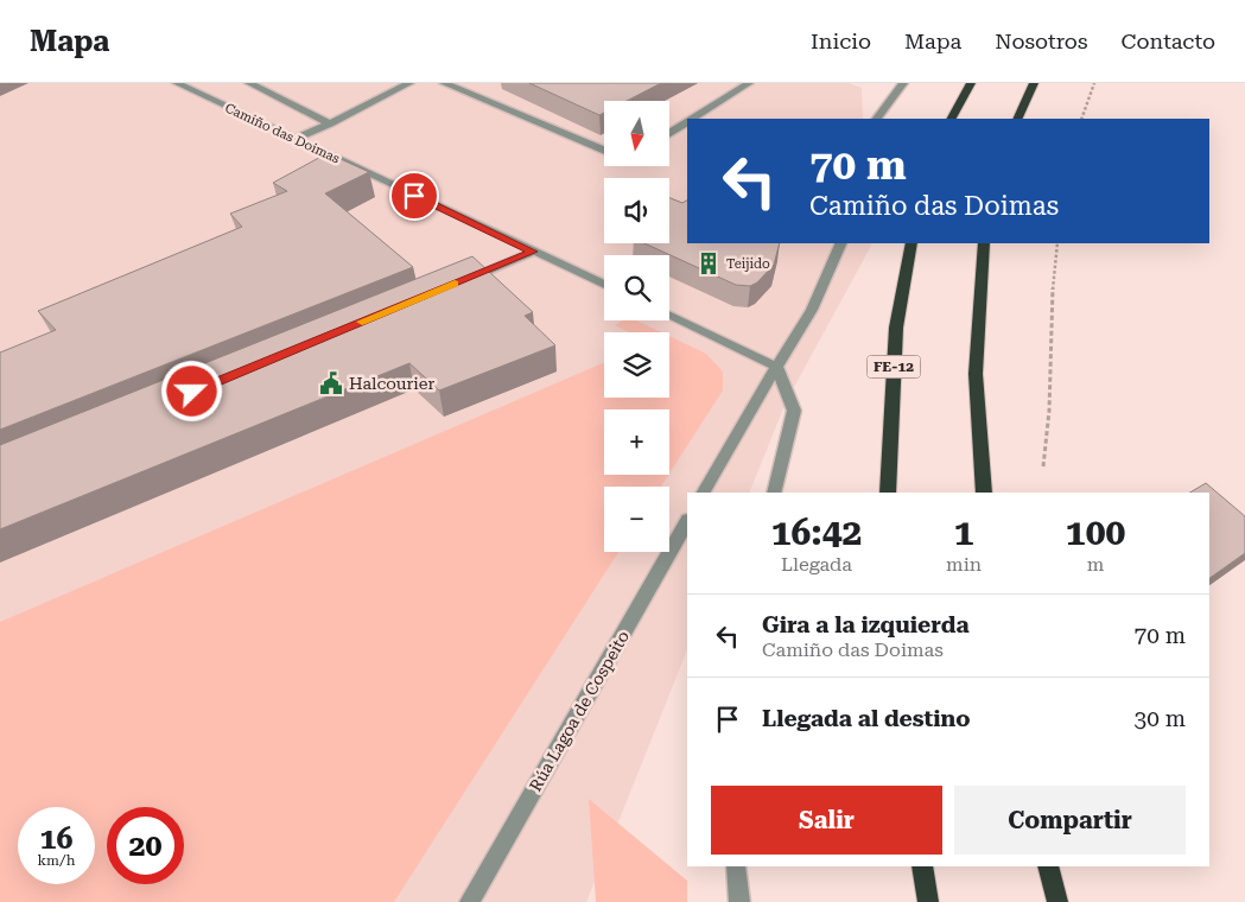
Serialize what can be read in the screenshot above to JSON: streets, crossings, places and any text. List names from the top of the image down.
{
  "streets": {
    "highway": ["FE-12"],
    "street": ["Camiño das Doimas", "Rúa Lagoa de Cospeito"]
  },
  "places": {
    "building": ["Teijido"],
    "public building": ["Halcourier"]
  },
  "north": "bottom",
  "page": {
    "header": "Mapa",
    "nav": [
      "Inicio",
      "Mapa",
      "Nosotros",
      "Contacto"
    ],
    "map_buttons": ["+", "−"],
    "turn": ["70 m", "Camiño das Doimas"],
    "eta": [
      "16:42",
      "Llegada",
      "1",
      "min",
      "100",
      "m"
    ],
    "list": [
      {
        "name": "Gira a la izquierda",
        "note": "Camiño das Doimas",
        "value": "70 m"
      },
      {
        "name": "Llegada al destino",
        "value": "30 m"
      }
    ],
    "buttons": ["Salir", "Compartir"],
    "speed": "16 km/h",
    "limit": "20"
  }
}
